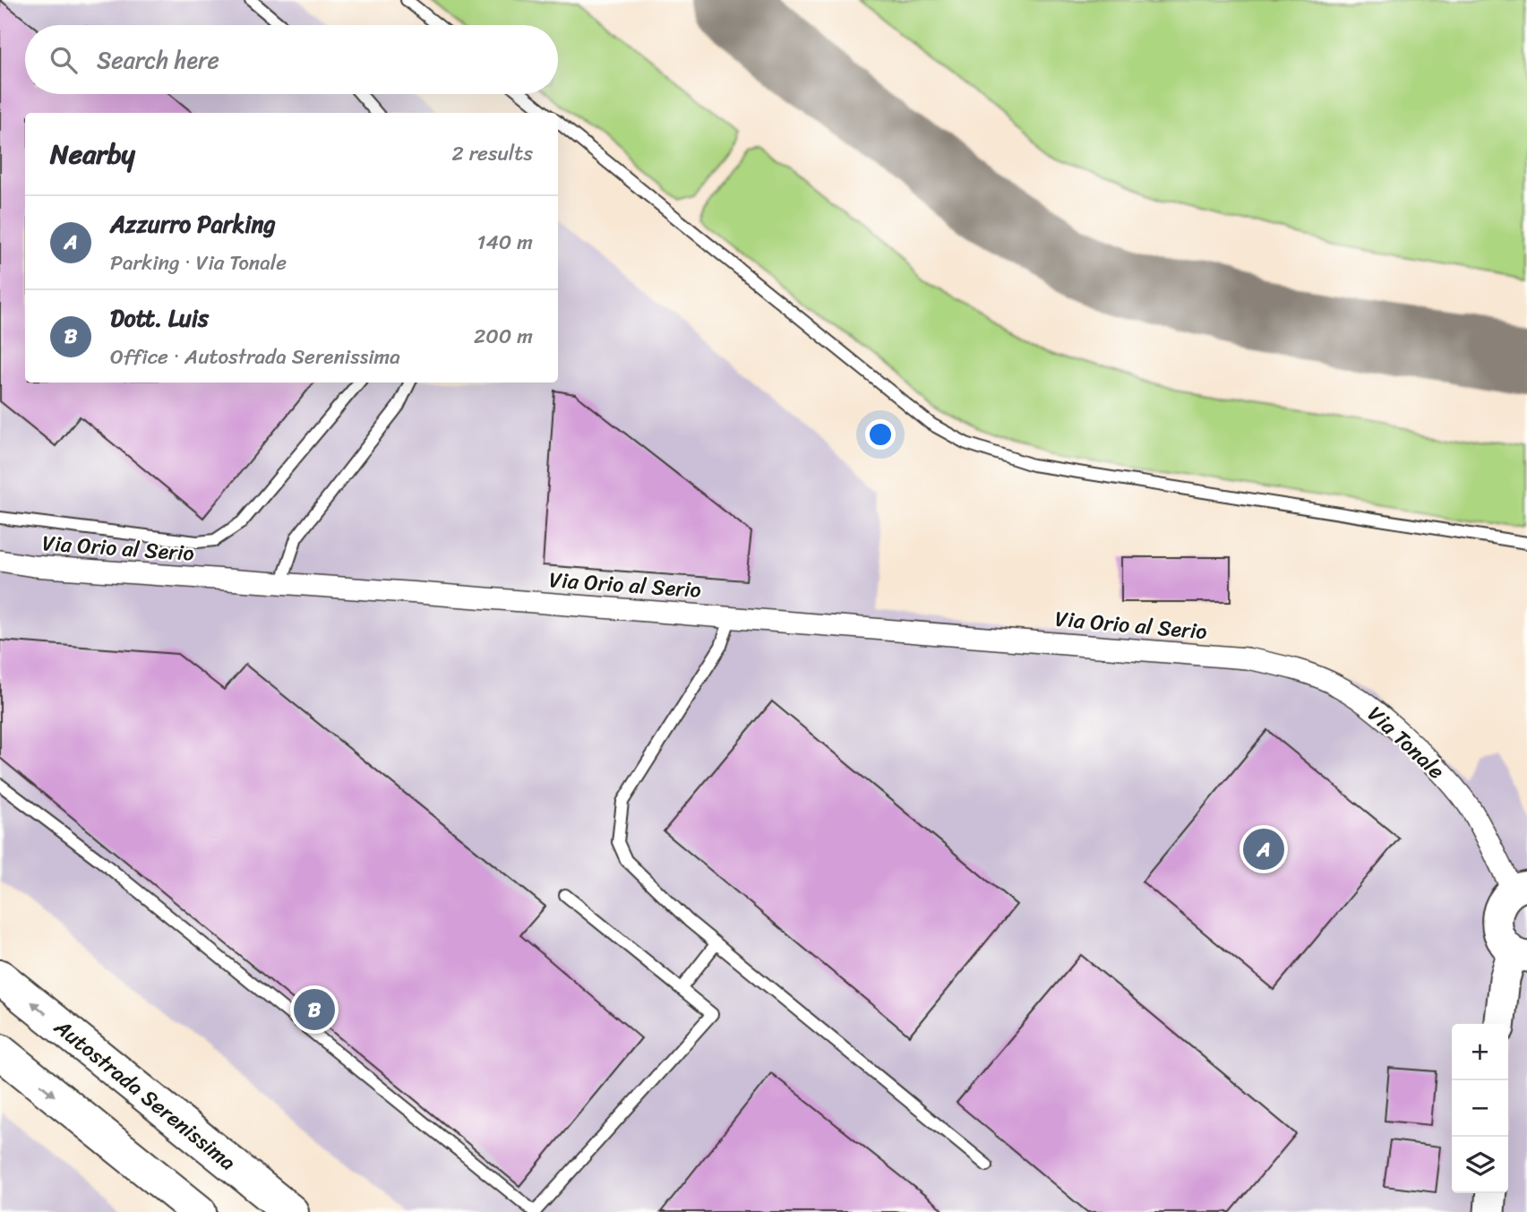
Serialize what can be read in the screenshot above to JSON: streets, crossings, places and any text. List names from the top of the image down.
{
  "streets": {
    "highway": ["Autostrada Serenissima"],
    "street": ["Via Orio al Serio", "Via Tonale"]
  },
  "crossings": [
    ["Via Orio al Serio", "Via Tonale"]
  ],
  "page": {
    "search": "Search here",
    "heading": ["Nearby", "2 results"],
    "list": [
      {
        "mark": "A",
        "name": "Azzurro Parking",
        "note": "Parking · Via Tonale",
        "value": "140 m"
      },
      {
        "mark": "B",
        "name": "Dott. Luis",
        "note": "Office · Autostrada Serenissima",
        "value": "200 m"
      }
    ],
    "pins": ["A", "B"],
    "map_buttons": ["+", "−"]
  }
}
